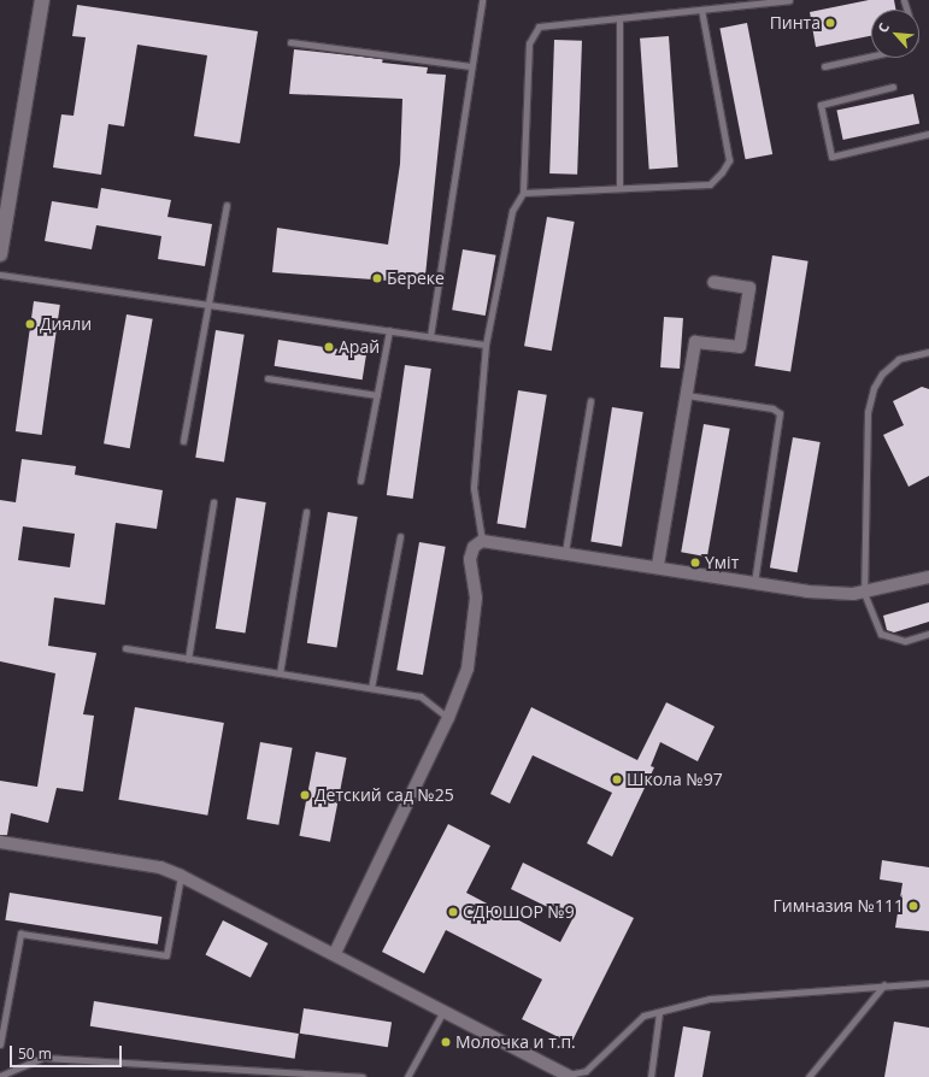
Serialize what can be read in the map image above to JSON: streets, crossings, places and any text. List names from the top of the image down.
{
  "places": [
    "Пинта",
    "Береке",
    "Дияли",
    "Арай",
    "Үміт",
    "Школа №97",
    "Детский сад №25",
    "Гимназия №111",
    "СДЮШОР №9",
    "Молочка и т.п."
  ],
  "scale_bar": "50 m",
  "north": "top left"
}
